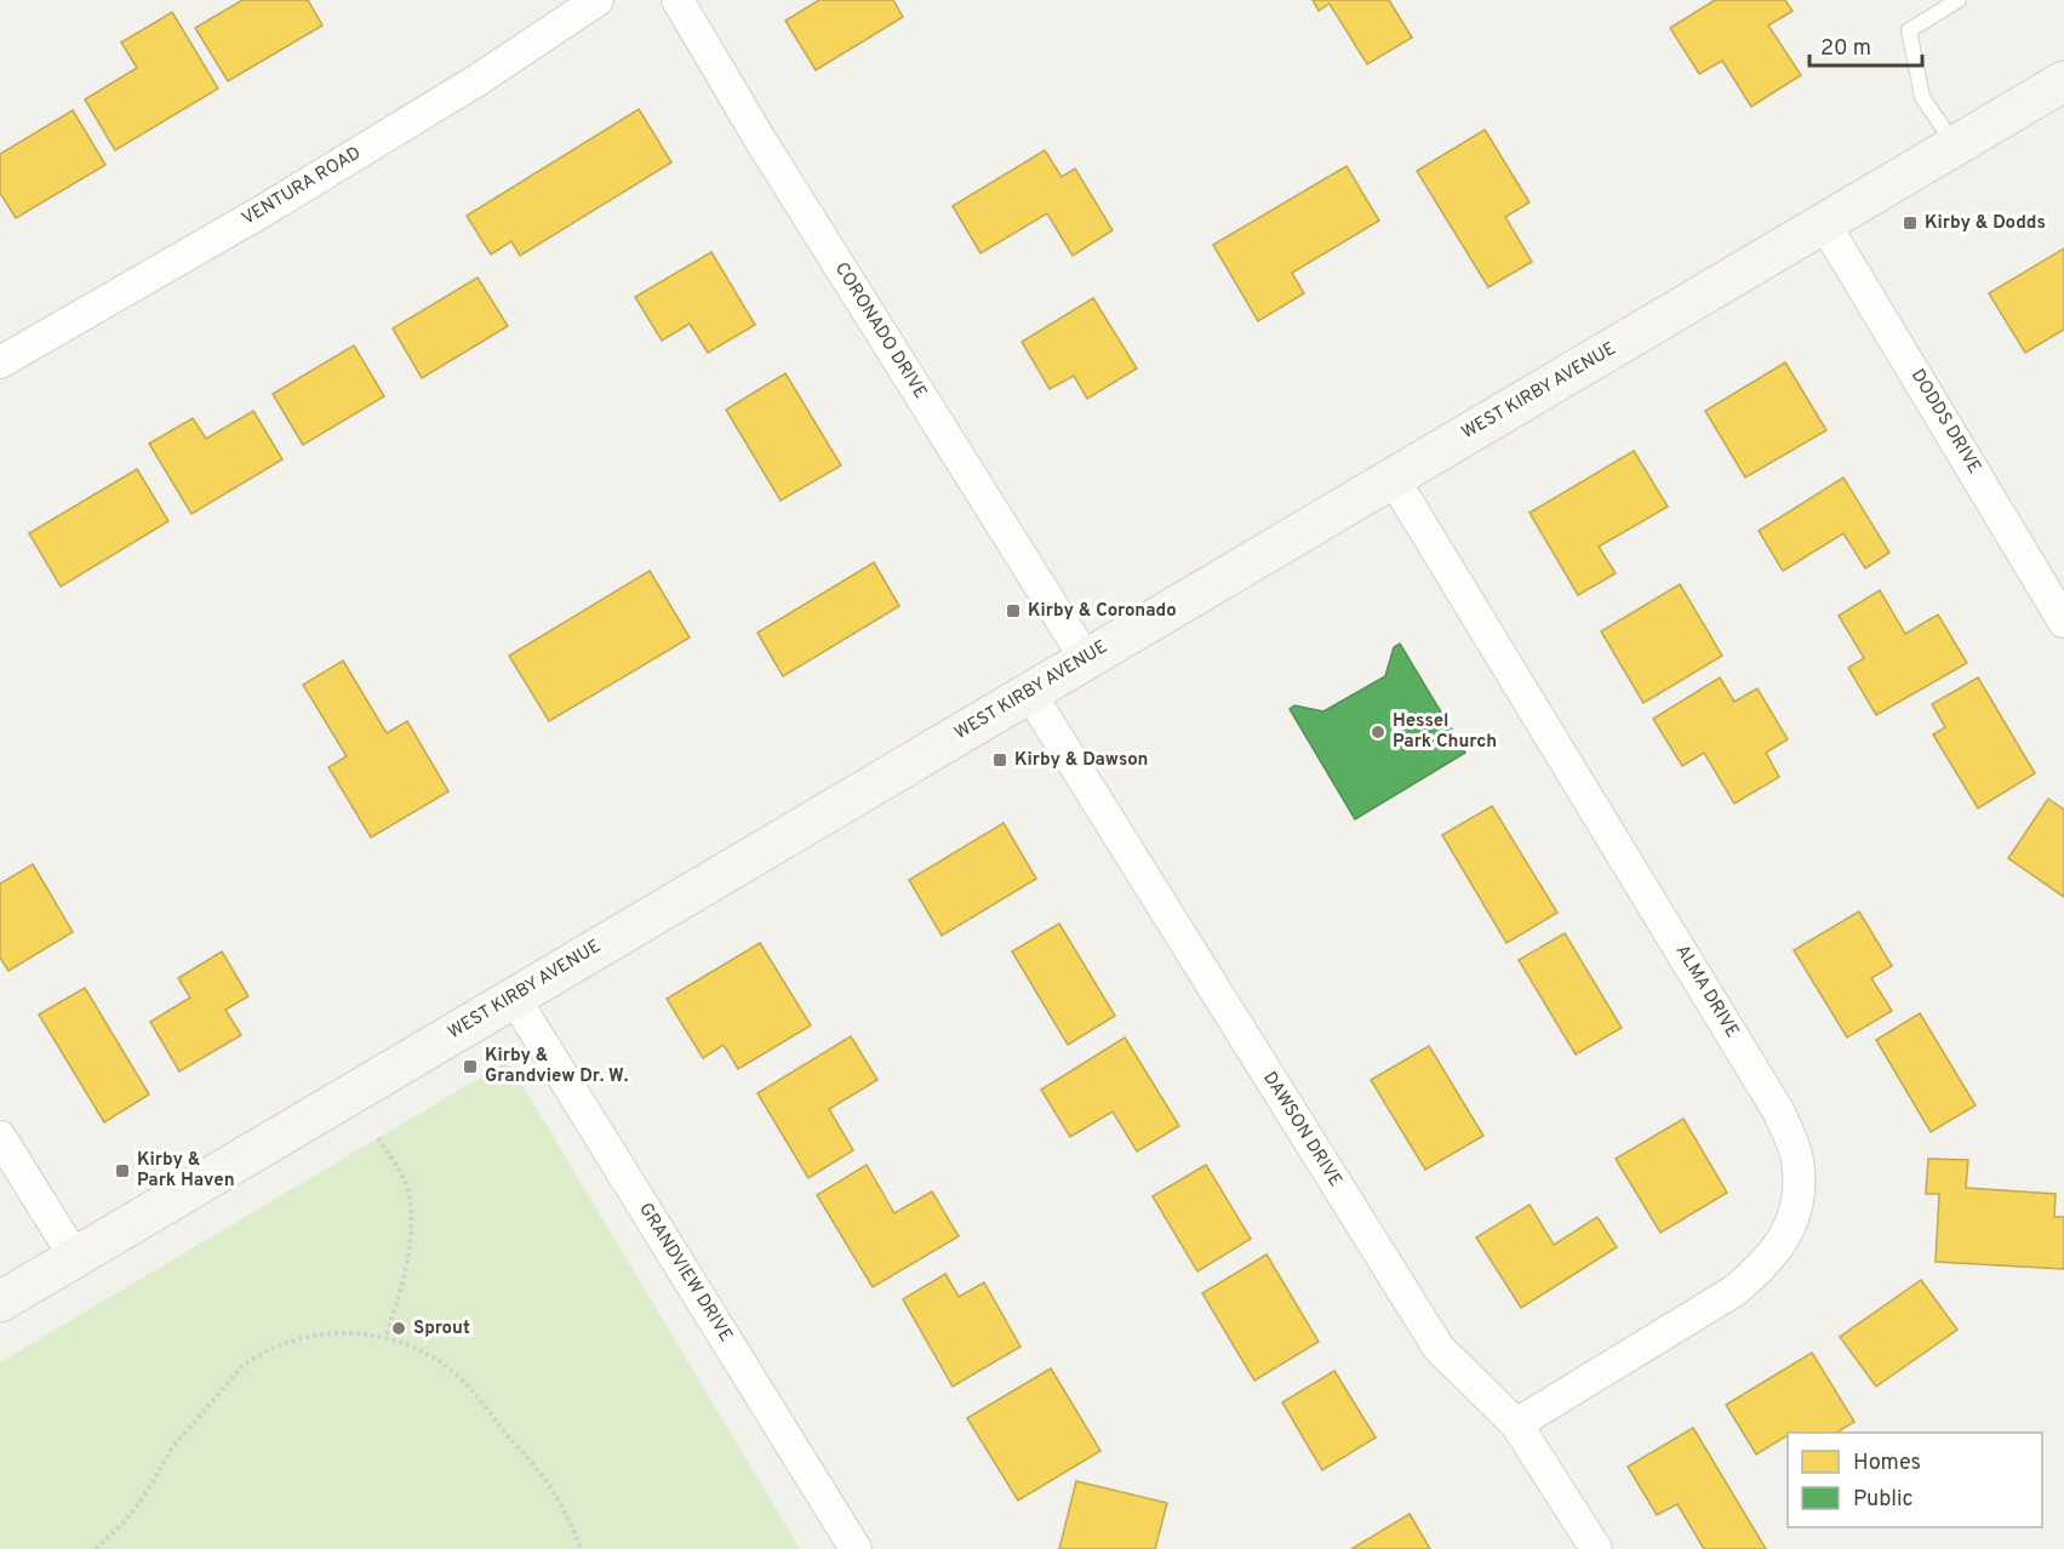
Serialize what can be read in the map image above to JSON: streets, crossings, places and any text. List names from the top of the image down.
{
  "streets": {
    "main road": ["WEST KIRBY AVENUE"],
    "street": [
      "VENTURA ROAD",
      "CORONADO DRIVE",
      "DODDS DRIVE",
      "ALMA DRIVE",
      "DAWSON DRIVE",
      "GRANDVIEW DRIVE"
    ]
  },
  "crossings": [
    ["CORONADO DRIVE", "WEST KIRBY AVENUE"],
    ["WEST KIRBY AVENUE", "DODDS DRIVE"],
    ["WEST KIRBY AVENUE", "ALMA DRIVE"],
    ["WEST KIRBY AVENUE", "DAWSON DRIVE"],
    ["WEST KIRBY AVENUE", "GRANDVIEW DRIVE"],
    ["ALMA DRIVE", "DAWSON DRIVE"]
  ],
  "places": {
    "transit": [
      "Kirby & Dodds",
      "Kirby & Coronado",
      "Kirby & Dawson",
      "Kirby & Grandview Dr. W.",
      "Kirby & Park Haven"
    ],
    "other": ["Hessel Park Church", "Sprout"]
  },
  "legend": ["Homes", "Public"],
  "scale_bar": "20 m"
}
